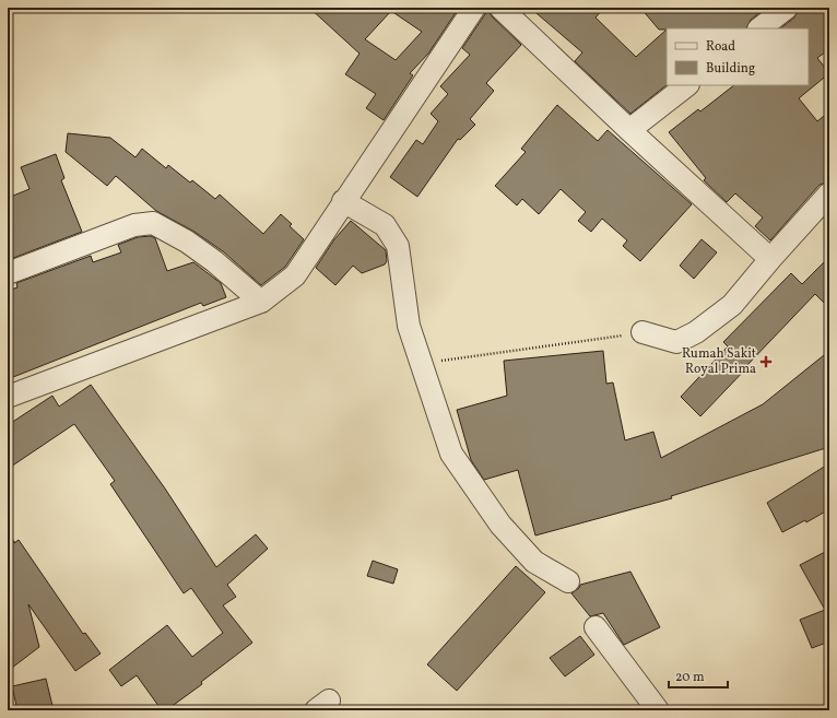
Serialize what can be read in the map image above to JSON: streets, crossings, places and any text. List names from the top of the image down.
{
  "places": {
    "health": ["Rumah Sakit Royal Prima"]
  },
  "legend": ["Road", "Building"],
  "scale_bar": "20 m"
}
